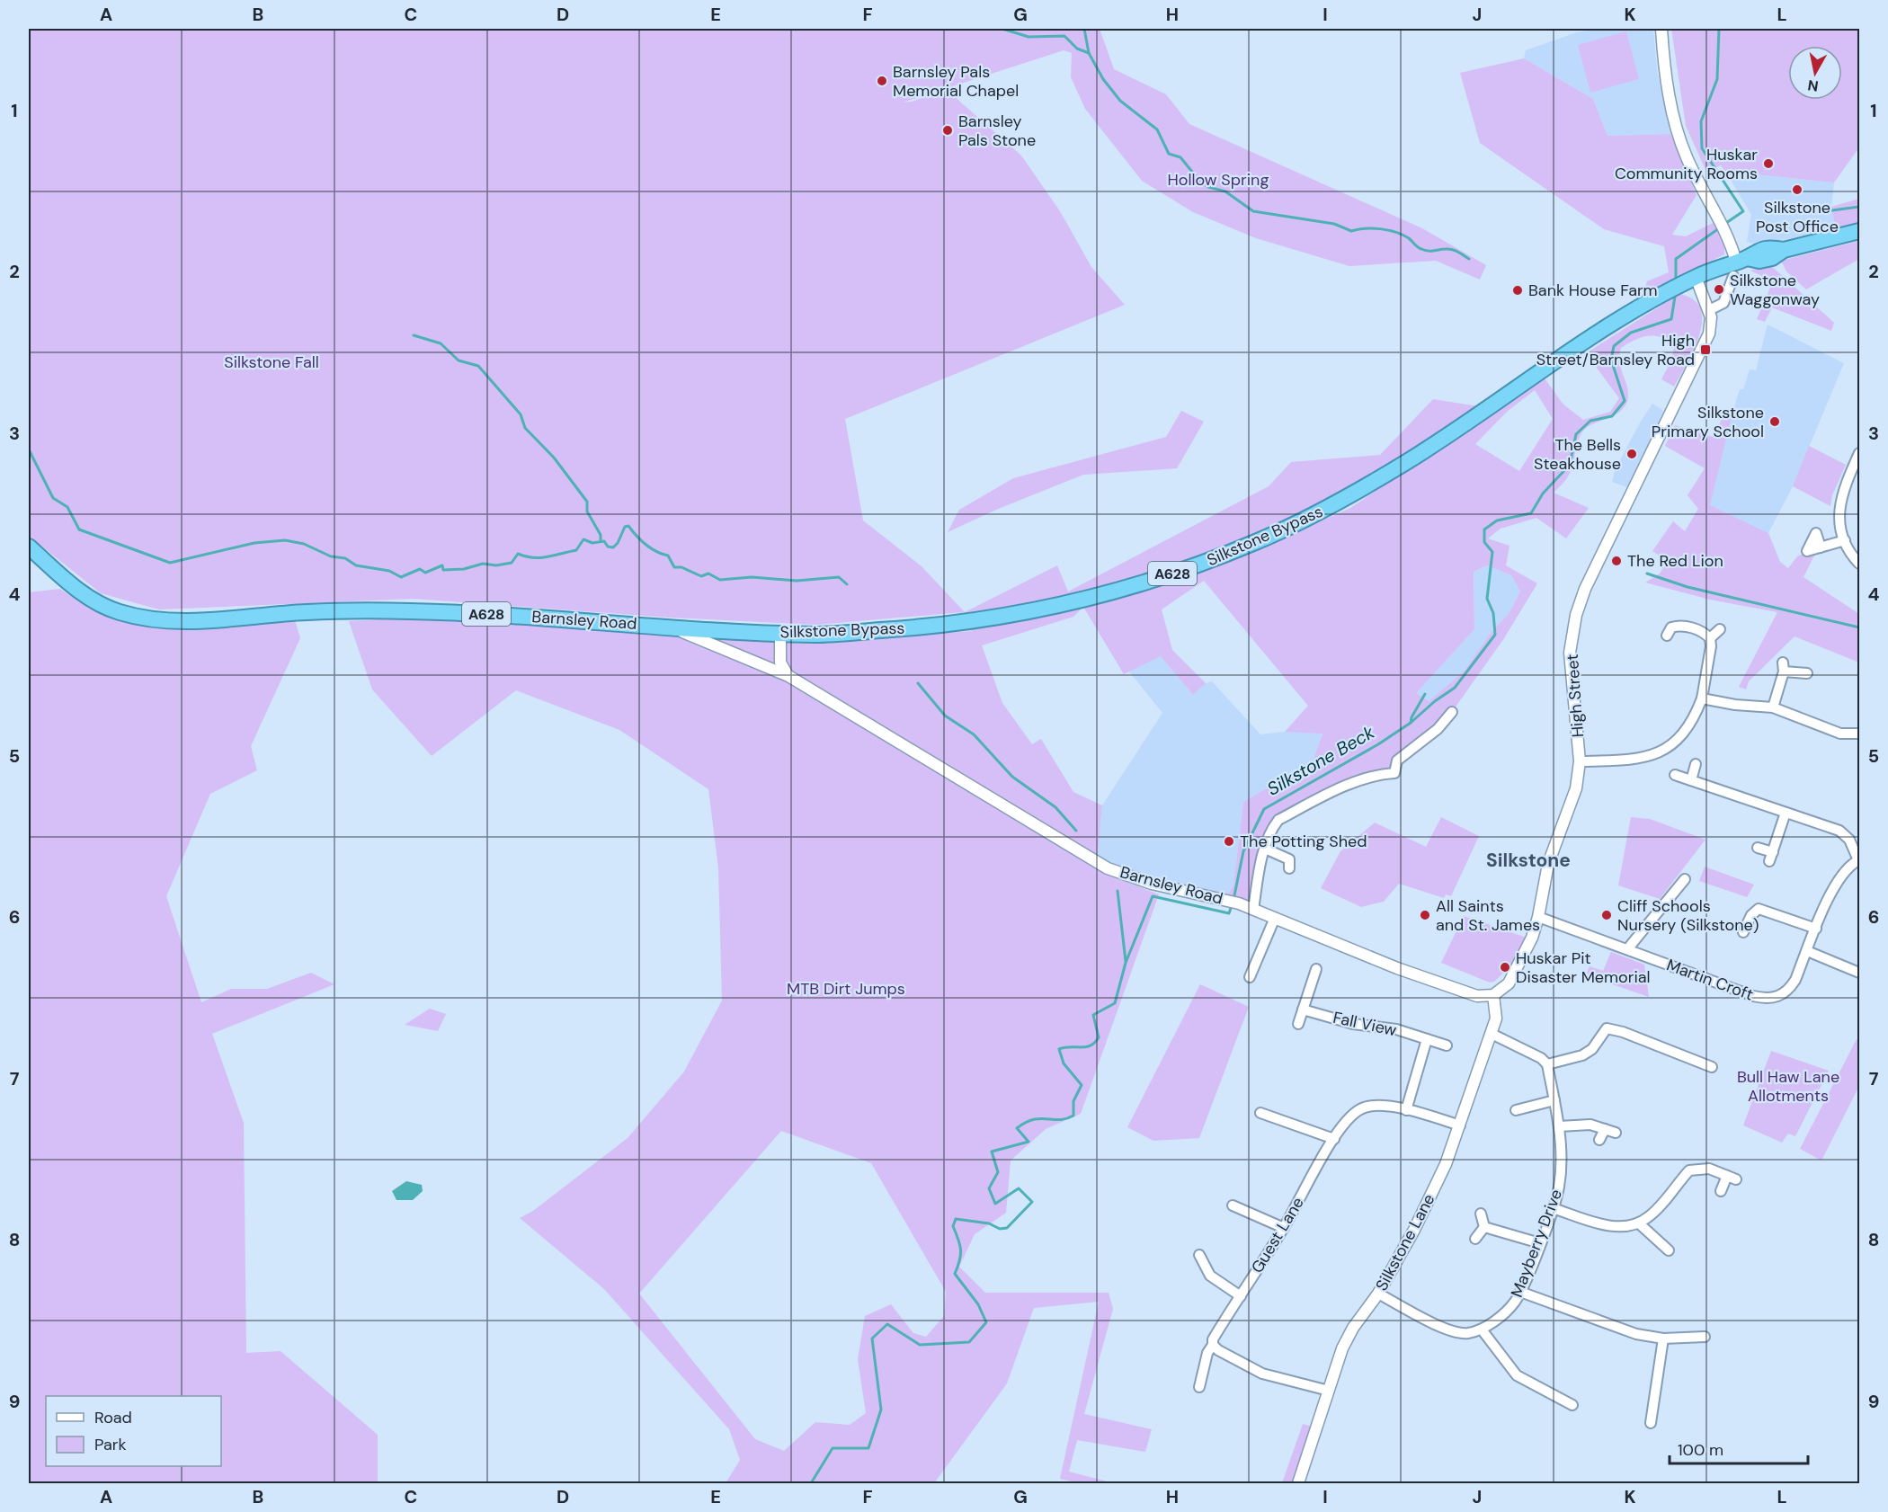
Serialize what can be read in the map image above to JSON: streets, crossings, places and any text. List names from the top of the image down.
{
  "streets": {
    "highway": ["Silkstone Bypass", "A628", "Barnsley Road"],
    "street": [
      "High Street",
      "Martin Croft",
      "Fall View",
      "Guest Lane",
      "Silkstone Lane",
      "Mayberry Drive"
    ]
  },
  "crossings": [
    ["Silkstone Bypass", "A628"],
    ["Silkstone Bypass", "Barnsley Road"],
    ["Silkstone Bypass", "High Street"],
    ["Barnsley Road", "High Street"],
    ["Barnsley Road", "Silkstone Lane"],
    ["High Street", "Martin Croft"],
    ["High Street", "Silkstone Lane"],
    ["Guest Lane", "Silkstone Lane"]
  ],
  "districts": ["Silkstone"],
  "water": ["Silkstone Beck"],
  "parks": [
    "Hollow Spring",
    "Silkstone Fall",
    "MTB Dirt Jumps",
    "Bull Haw Lane Allotments"
  ],
  "places": {
    "other": [
      "Barnsley Pals Memorial Chapel",
      "Barnsley Pals Stone",
      "Huskar Community Rooms",
      "Silkstone Post Office",
      "Silkstone Waggonway",
      "Bank House Farm",
      "Silkstone Primary School",
      "The Bells Steakhouse",
      "The Red Lion",
      "The Potting Shed",
      "All Saints and St. James",
      "Cliff Schools Nursery (Silkstone)",
      "Huskar Pit Disaster Memorial"
    ],
    "transit": ["High Street/Barnsley Road"]
  },
  "legend": ["Road", "Park"],
  "scale_bar": "100 m",
  "north": "bottom",
  "grid": {
    "columns": [
      "A",
      "B",
      "C",
      "D",
      "E",
      "F",
      "G",
      "H",
      "I",
      "J",
      "K",
      "L"
    ],
    "rows": [
      "1",
      "2",
      "3",
      "4",
      "5",
      "6",
      "7",
      "8",
      "9"
    ]
  }
}
